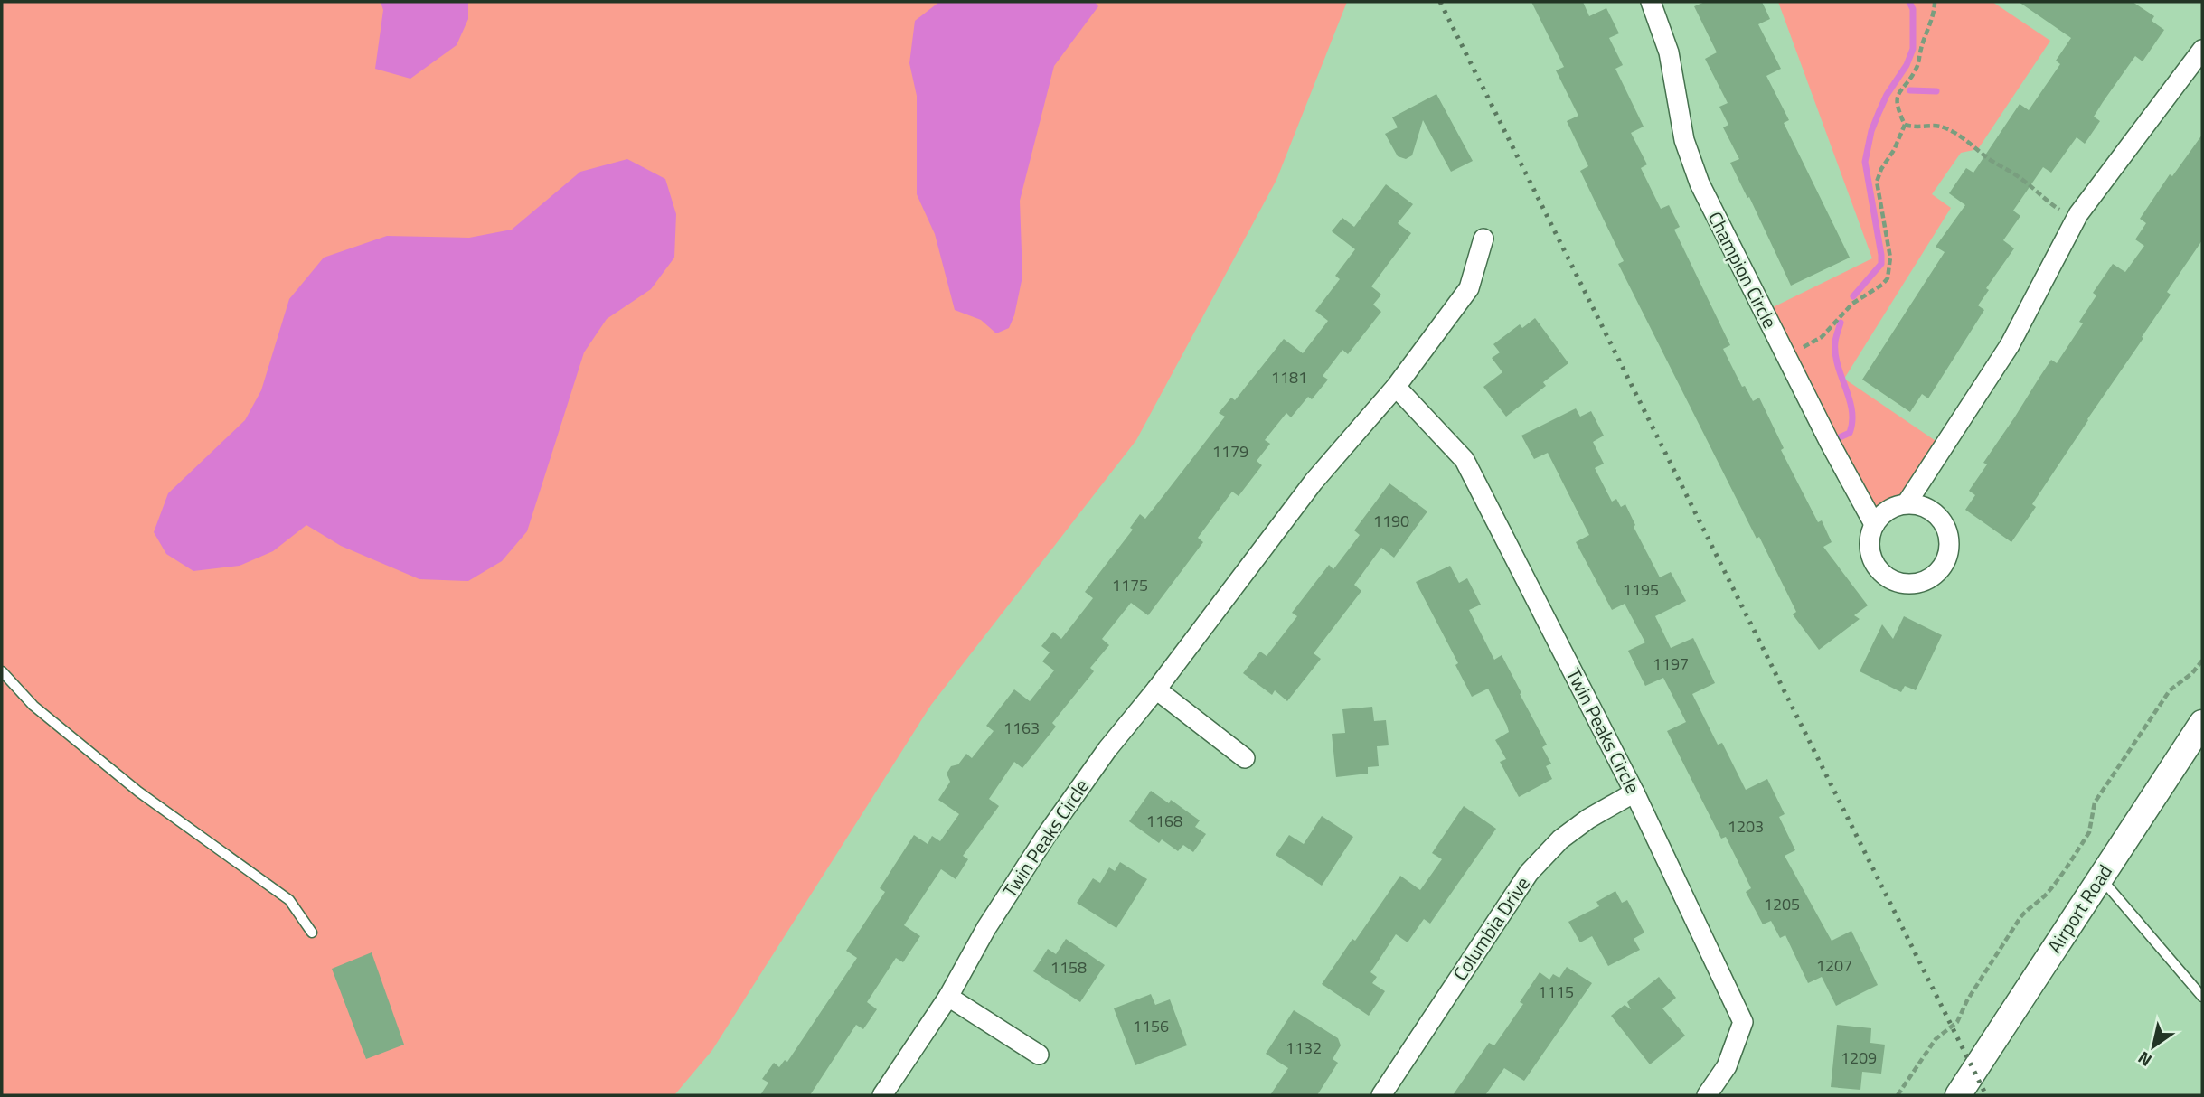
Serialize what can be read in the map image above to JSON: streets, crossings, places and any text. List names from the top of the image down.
{
  "streets": {
    "main road": ["Airport Road"],
    "street": ["Champion Circle", "Twin Peaks Circle", "Columbia Drive"]
  },
  "crossings": [
    ["Twin Peaks Circle", "Columbia Drive"]
  ],
  "house_numbers": [
    "1181",
    "1179",
    "1190",
    "1175",
    "1195",
    "1197",
    "1163",
    "1168",
    "1203",
    "1205",
    "1207",
    "1158",
    "1115",
    "1156",
    "1132",
    "1209"
  ],
  "north": "bottom left"
}
